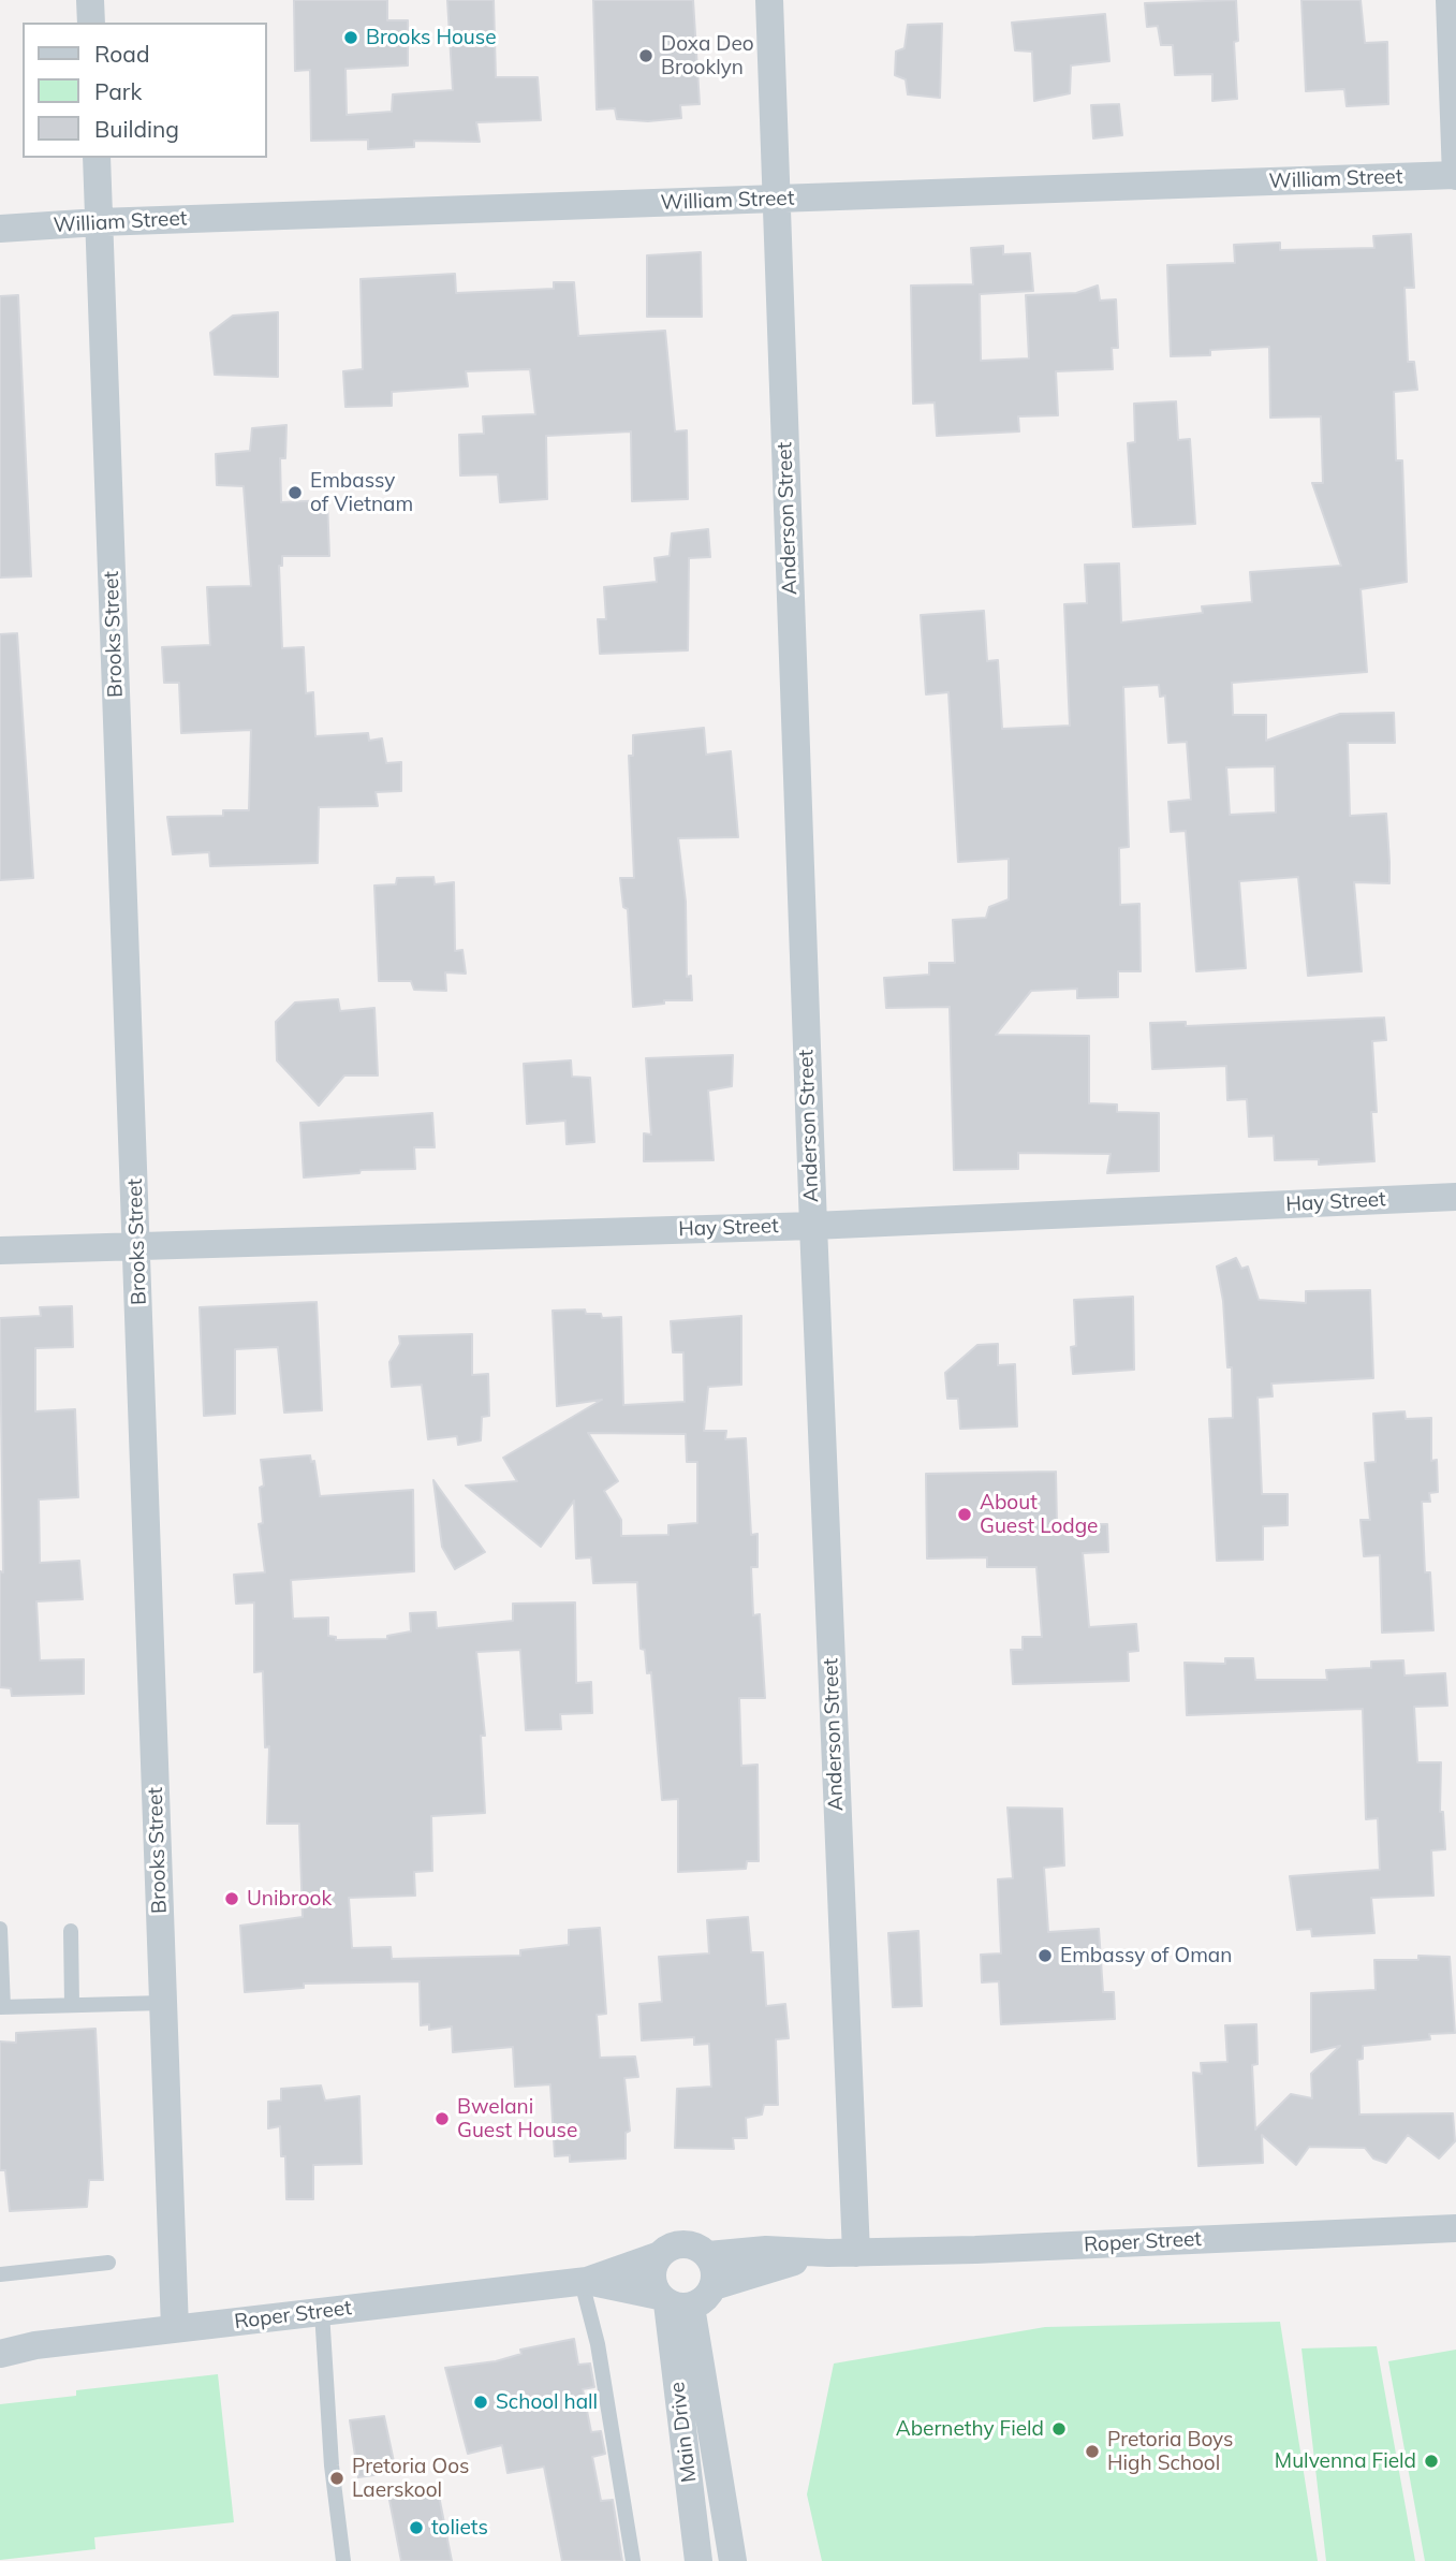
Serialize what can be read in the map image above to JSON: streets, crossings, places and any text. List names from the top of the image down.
{
  "streets": {
    "street": [
      "William Street",
      "Anderson Street",
      "Brooks Street",
      "Hay Street",
      "Roper Street",
      "Main Drive"
    ]
  },
  "crossings": [
    ["William Street", "Anderson Street"],
    ["William Street", "Brooks Street"],
    ["Anderson Street", "Hay Street"],
    ["Anderson Street", "Roper Street"],
    ["Brooks Street", "Hay Street"],
    ["Brooks Street", "Roper Street"],
    ["Roper Street", "Main Drive"]
  ],
  "places": [
    "Brooks House",
    "Doxa Deo Brooklyn",
    "Embassy of Vietnam",
    "About Guest Lodge",
    "Unibrook",
    "Embassy of Oman",
    "Bwelani Guest House",
    "School hall",
    "Abernethy Field",
    "Pretoria Boys High School",
    "Mulvenna Field",
    "Pretoria Oos Laerskool",
    "toliets"
  ],
  "legend": ["Road", "Park", "Building"]
}
